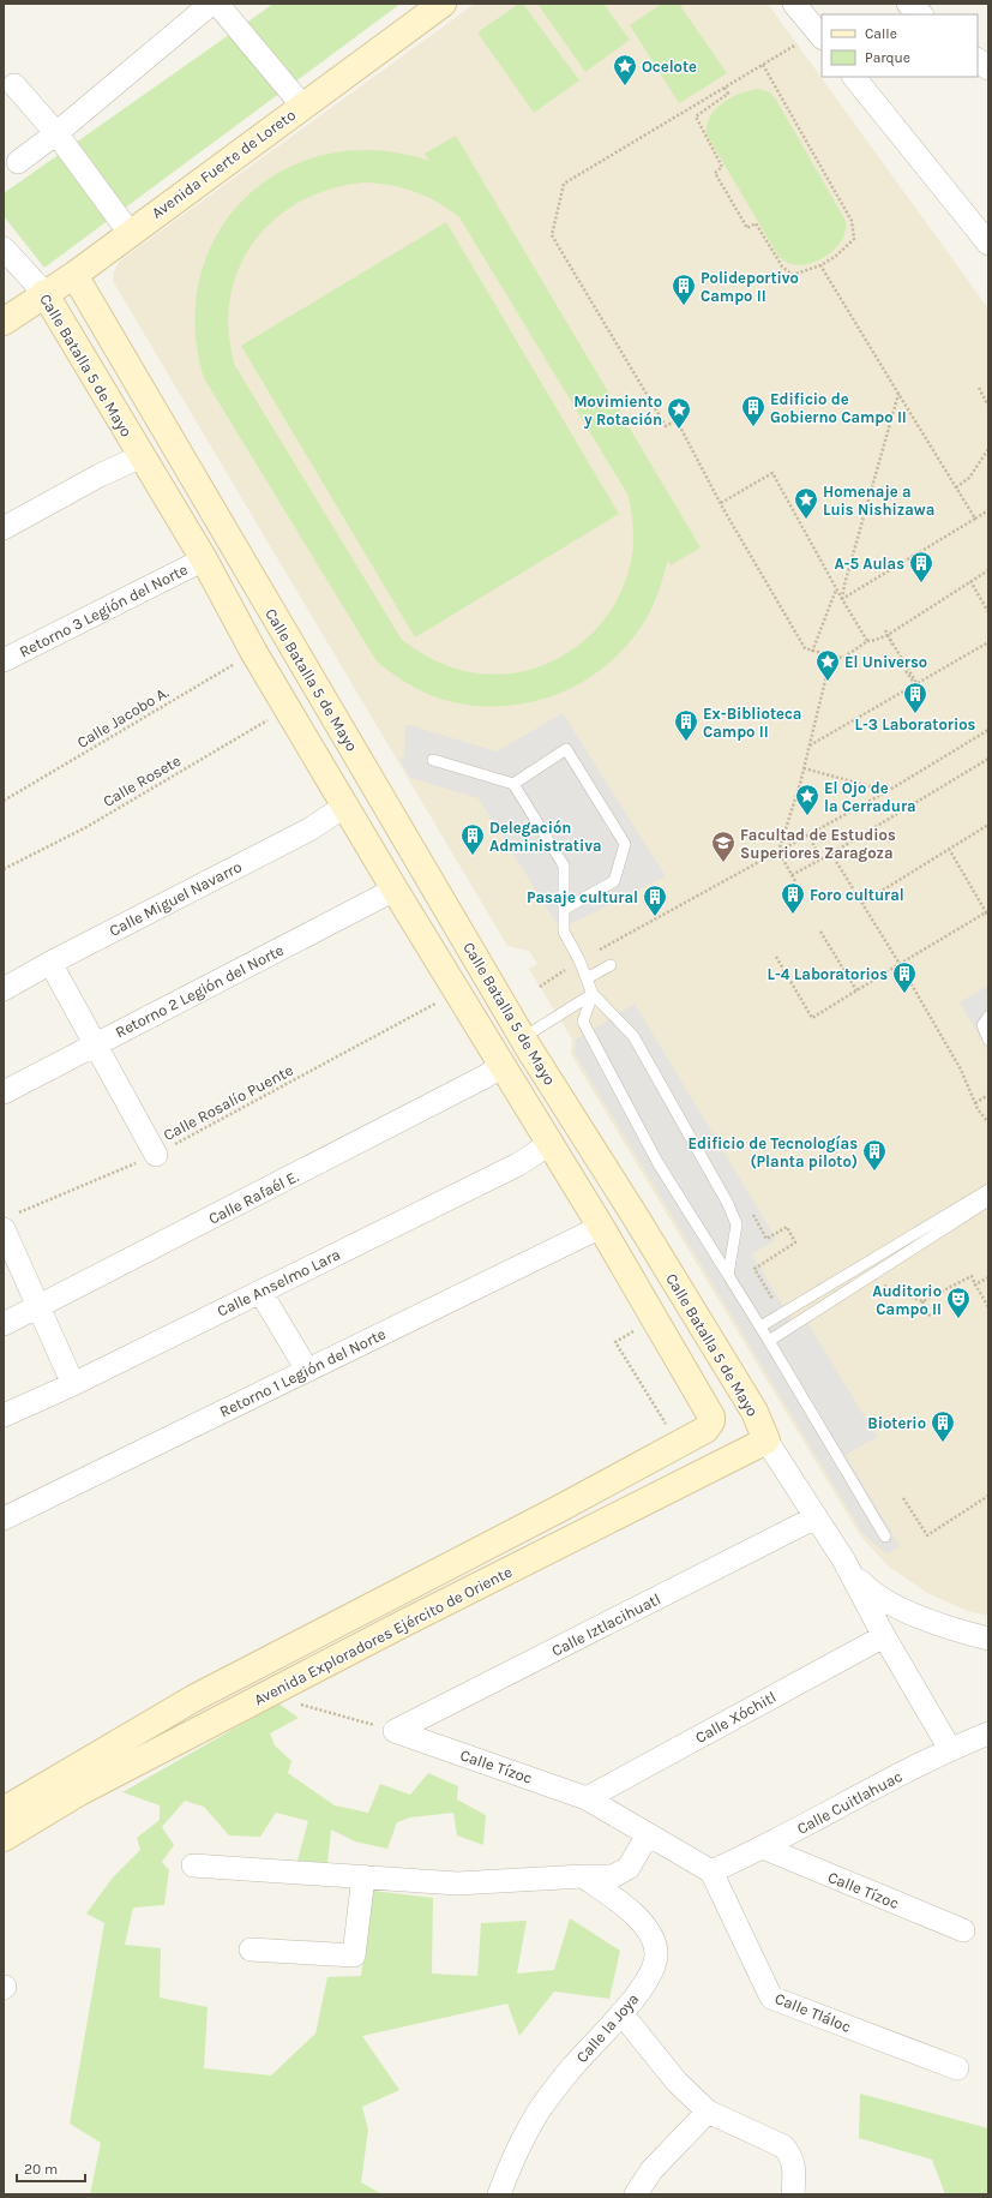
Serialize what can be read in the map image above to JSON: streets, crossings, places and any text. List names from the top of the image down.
{
  "streets": {
    "street": [
      "Avenida Fuerte de Loreto",
      "Calle Batalla 5 de Mayo",
      "Retorno 3 Legión del Norte",
      "Calle Miguel Navarro",
      "Retorno 2 Legión del Norte",
      "Calle Rafaél E.",
      "Calle Anselmo Lara",
      "Retorno 1 Legión del Norte",
      "Calle Iztlacihuatl",
      "Avenida Exploradores Ejército de Oriente",
      "Calle Xóchitl",
      "Calle Tízoc",
      "Calle Cuitlahuac",
      "Calle Tláloc",
      "Calle la Joya"
    ],
    "path": ["Calle Jacobo A.", "Calle Rosete", "Calle Rosalío Puente"]
  },
  "crossings": [
    ["Avenida Fuerte de Loreto", "Calle Batalla 5 de Mayo"],
    ["Calle Batalla 5 de Mayo", "Retorno 3 Legión del Norte"],
    ["Calle Batalla 5 de Mayo", "Calle Jacobo A."],
    ["Calle Batalla 5 de Mayo", "Calle Rosete"],
    ["Calle Batalla 5 de Mayo", "Calle Miguel Navarro"],
    ["Calle Batalla 5 de Mayo", "Retorno 2 Legión del Norte"],
    ["Calle Batalla 5 de Mayo", "Calle Rosalío Puente"],
    ["Calle Batalla 5 de Mayo", "Calle Rafaél E."],
    ["Calle Batalla 5 de Mayo", "Calle Anselmo Lara"],
    ["Calle Batalla 5 de Mayo", "Retorno 1 Legión del Norte"],
    ["Calle Batalla 5 de Mayo", "Calle Iztlacihuatl"],
    ["Calle Batalla 5 de Mayo", "Avenida Exploradores Ejército de Oriente"],
    ["Calle Batalla 5 de Mayo", "Calle Xóchitl"],
    ["Calle Batalla 5 de Mayo", "Calle Cuitlahuac"],
    ["Calle Iztlacihuatl", "Calle Tízoc"],
    ["Calle Xóchitl", "Calle Tízoc"],
    ["Calle Tízoc", "Calle Cuitlahuac"],
    ["Calle Tízoc", "Calle Tláloc"],
    ["Calle Cuitlahuac", "Calle Tláloc"]
  ],
  "places": {
    "place": [
      "Ocelote",
      "Movimiento y Rotación",
      "Homenaje a Luis Nishizawa",
      "El Universo",
      "El Ojo de la Cerradura"
    ],
    "building": [
      "Polideportivo Campo II",
      "Edificio de Gobierno Campo II",
      "A-5 Aulas",
      "L-3 Laboratorios",
      "Ex-Biblioteca Campo II",
      "Delegación Administrativa",
      "Foro cultural",
      "Pasaje cultural",
      "L-4 Laboratorios",
      "Edificio de Tecnologías (Planta piloto)",
      "Bioterio"
    ],
    "school or university": ["Facultad de Estudios Superiores Zaragoza"],
    "theatre": ["Auditorio Campo II"]
  },
  "legend": ["Calle", "Parque"],
  "scale_bar": "20 m"
}
